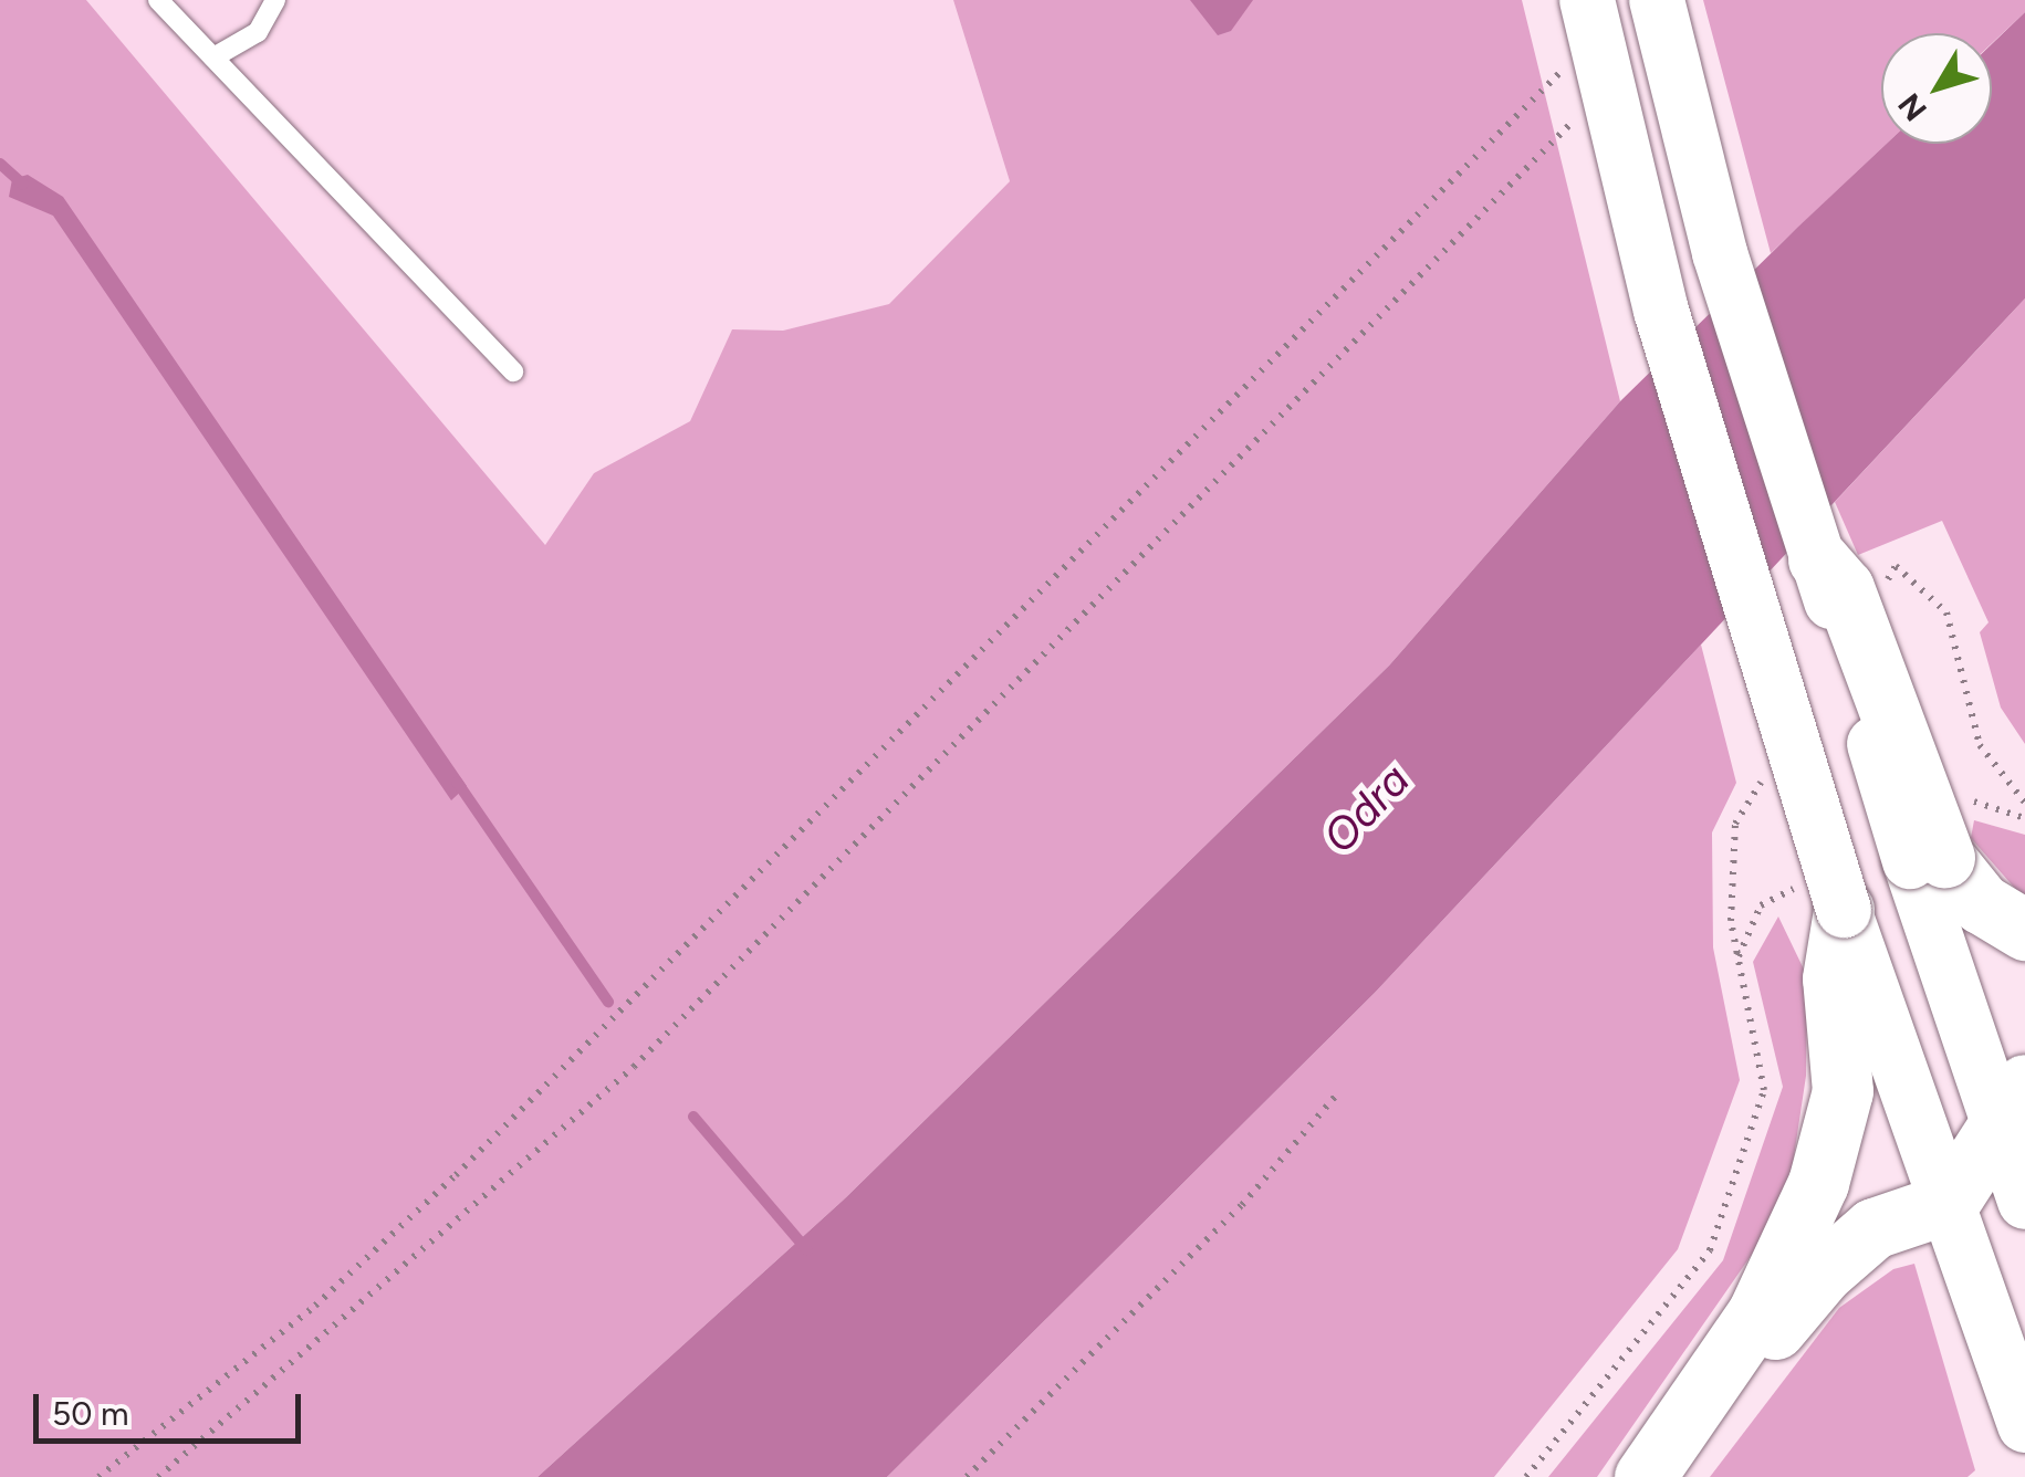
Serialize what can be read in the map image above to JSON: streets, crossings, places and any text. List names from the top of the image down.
{
  "water": ["Odra"],
  "scale_bar": "50 m",
  "north": "bottom left"
}
